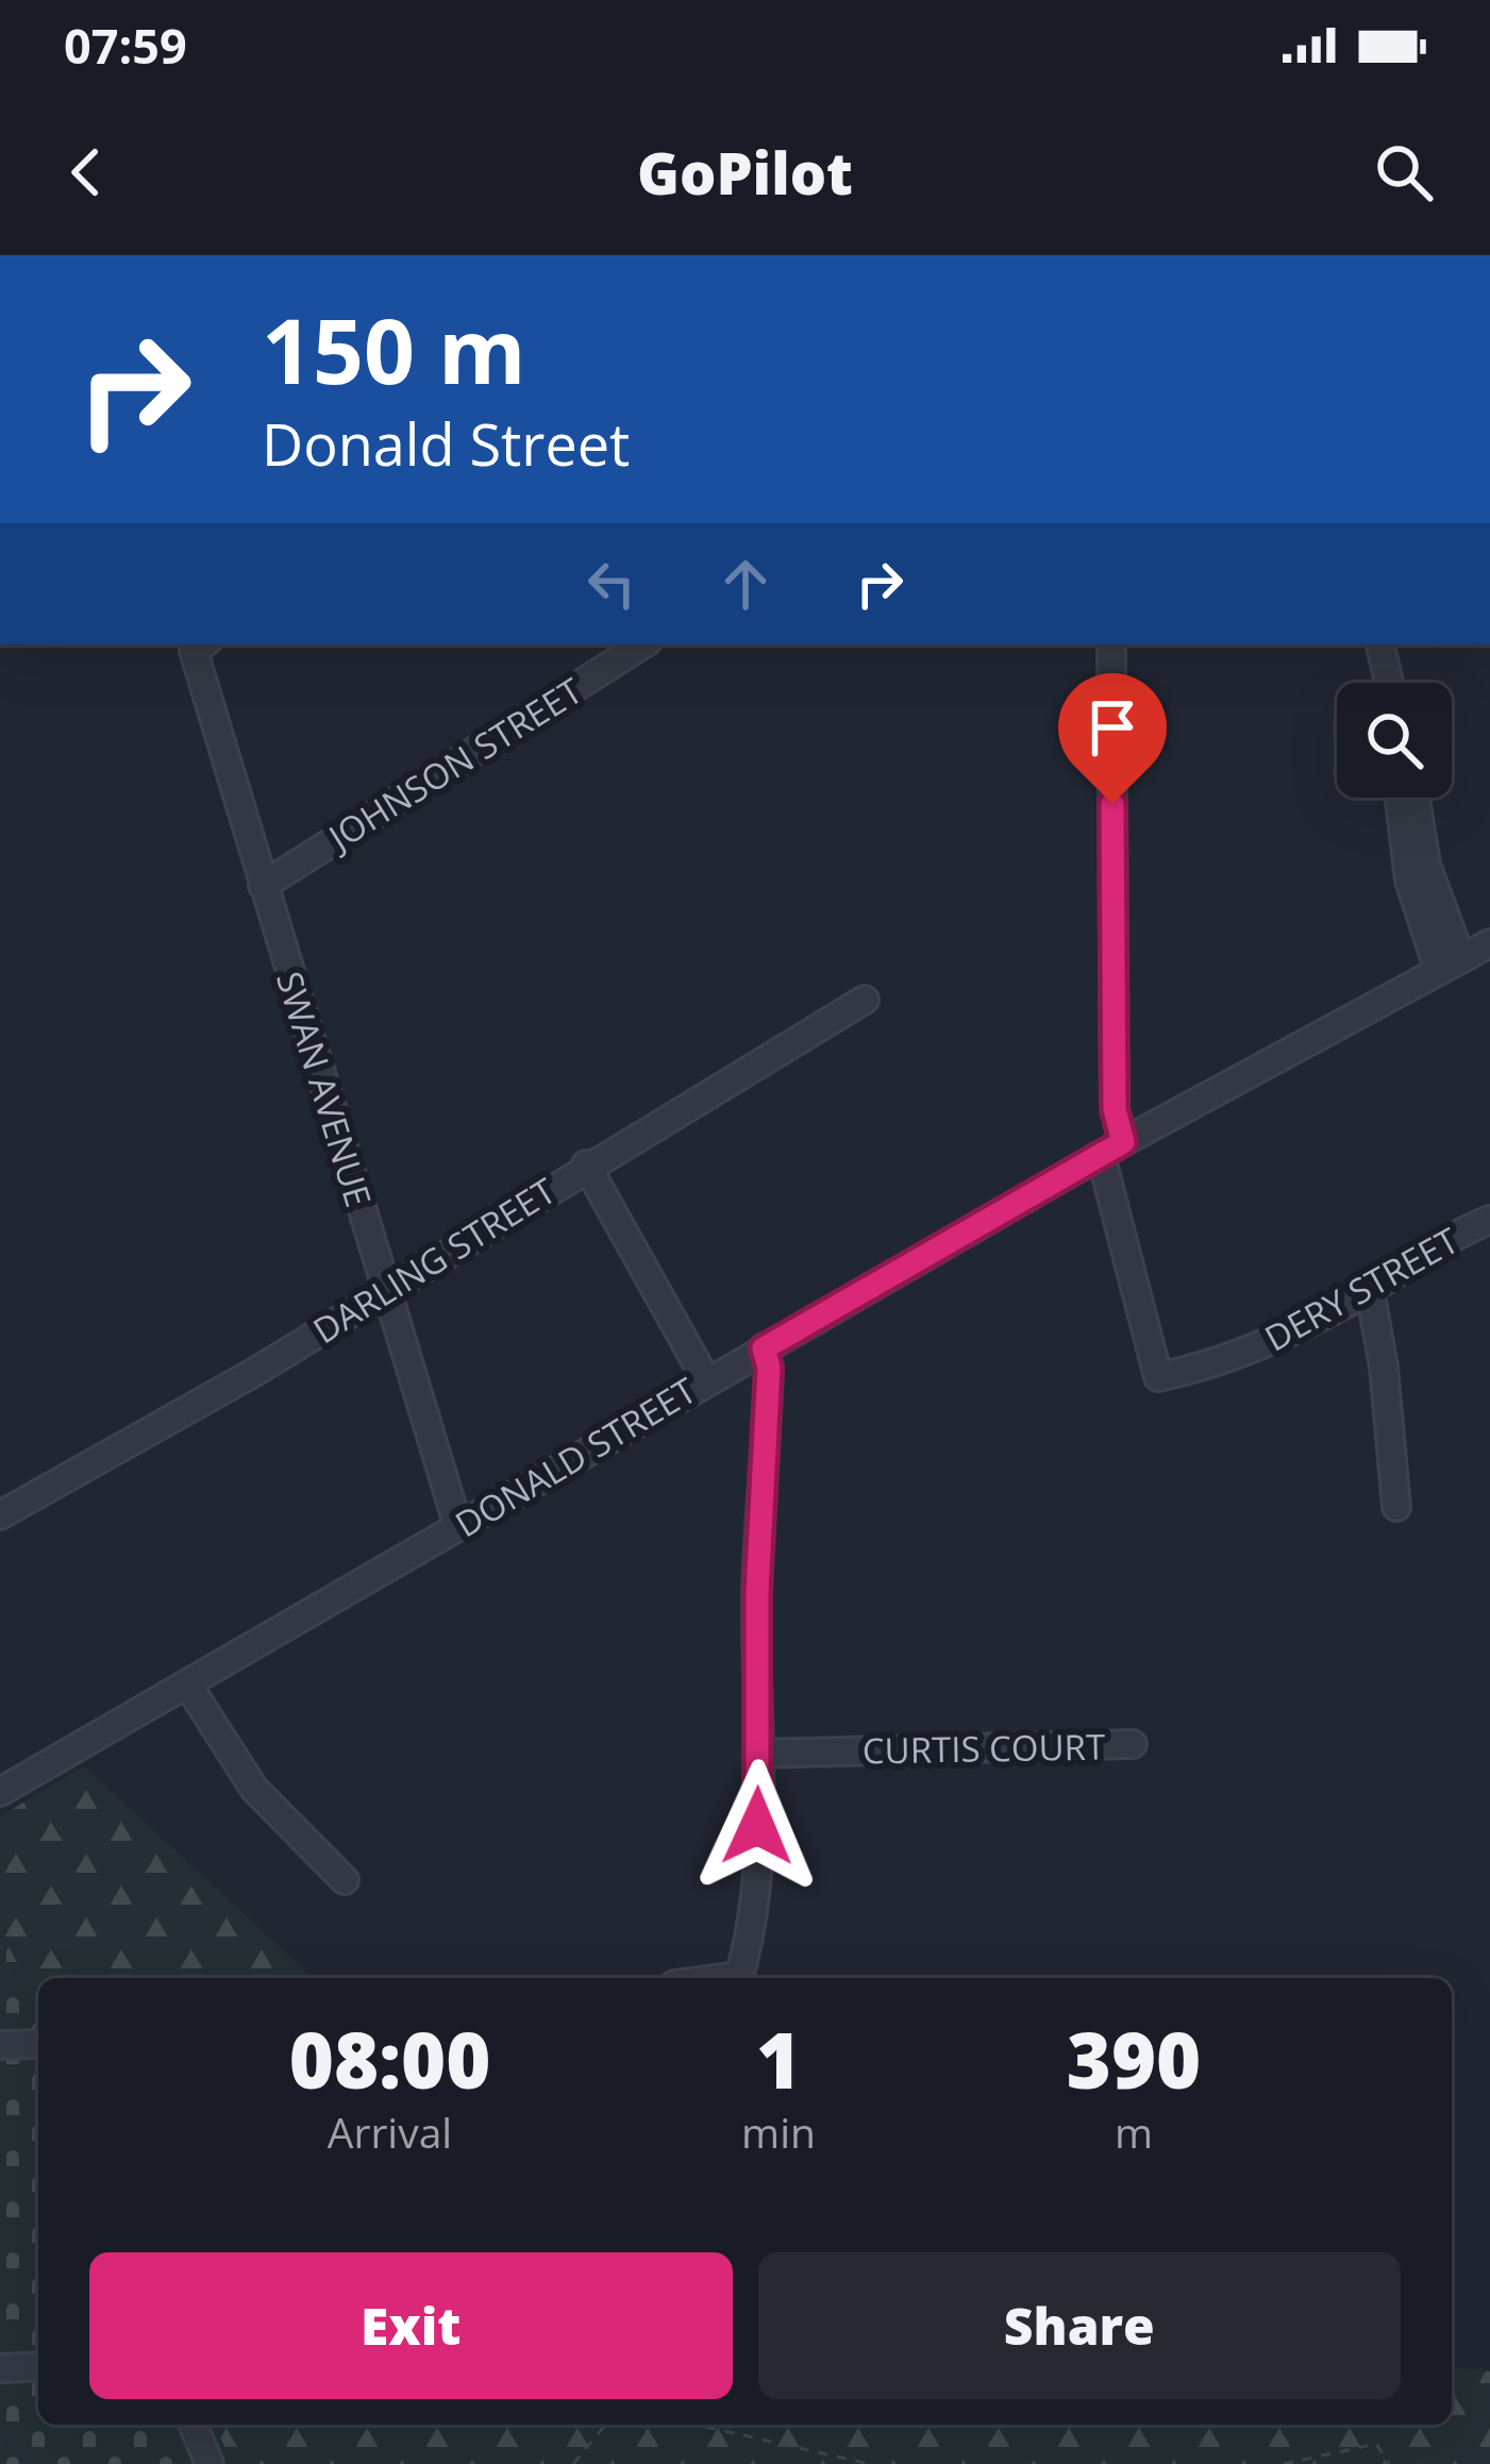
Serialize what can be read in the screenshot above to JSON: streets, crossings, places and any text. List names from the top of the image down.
{
  "streets": {
    "street": [
      "JOHNSON STREET",
      "SWAN AVENUE",
      "DARLING STREET",
      "DERY STREET",
      "DONALD STREET",
      "CURTIS COURT"
    ]
  },
  "crossings": [
    ["JOHNSON STREET", "SWAN AVENUE"],
    ["SWAN AVENUE", "DARLING STREET"],
    ["SWAN AVENUE", "DONALD STREET"],
    ["DERY STREET", "DONALD STREET"]
  ],
  "page": {
    "status": "07:59",
    "header": "GoPilot",
    "turn": ["150 m", "Donald Street"],
    "eta": [
      "08:00",
      "Arrival",
      "1",
      "min",
      "390",
      "m"
    ],
    "buttons": ["Exit", "Share"]
  }
}
